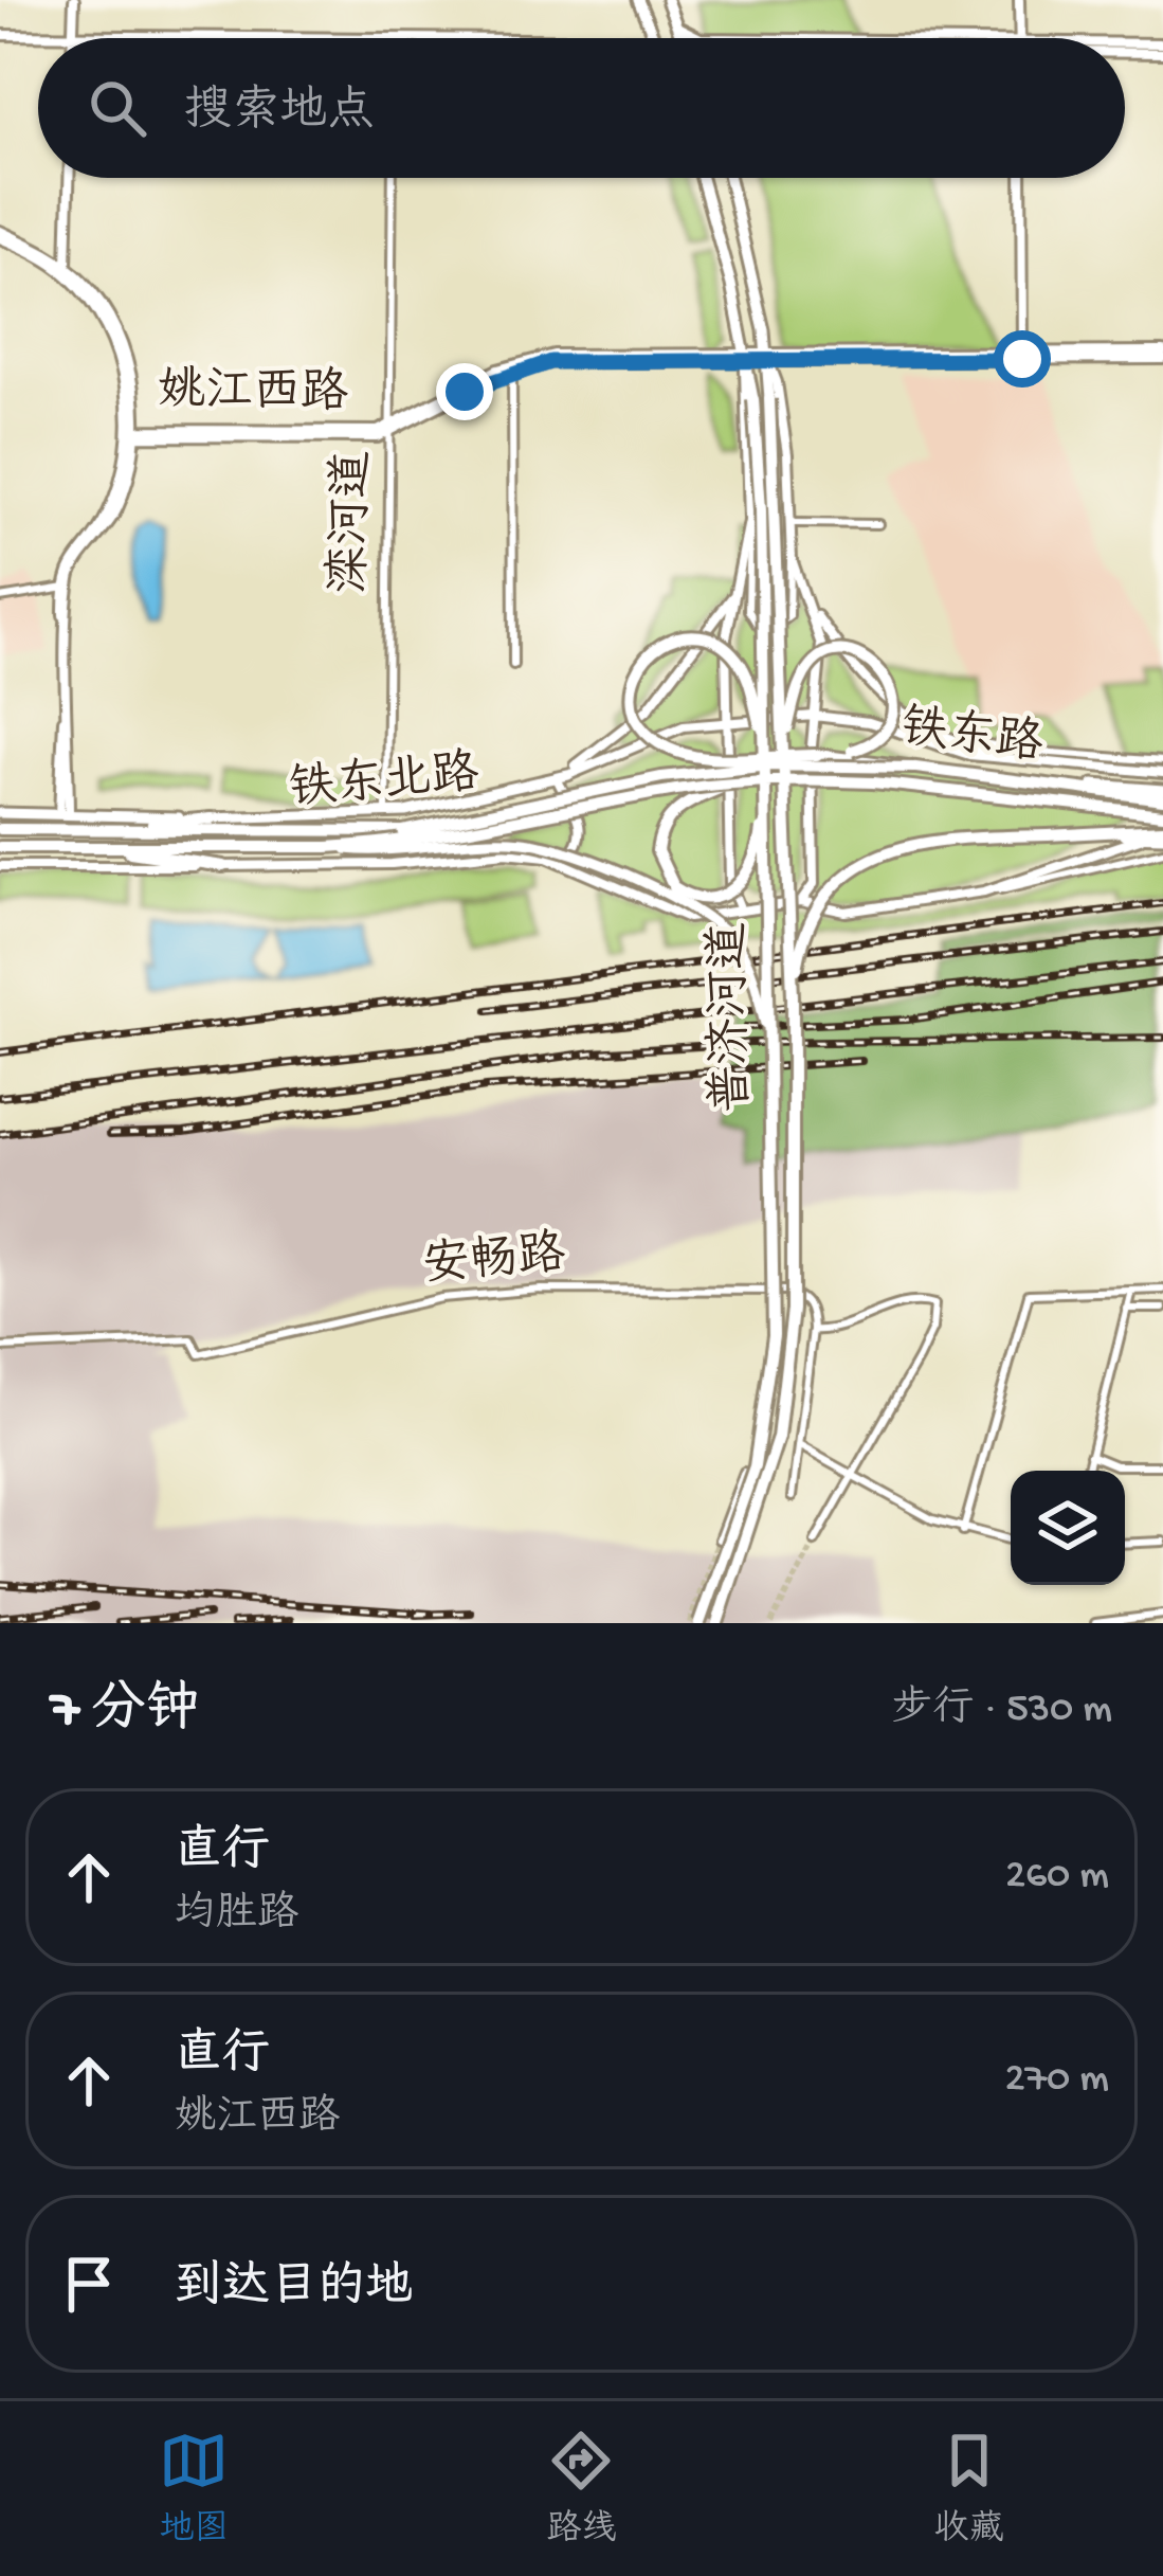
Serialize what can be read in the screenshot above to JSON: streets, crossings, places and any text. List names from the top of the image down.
{
  "streets": {
    "highway": ["铁东路", "铁东北路", "普济河道"],
    "street": ["姚江西路", "滦河道", "安畅路"]
  },
  "crossings": [
    ["姚江西路", "滦河道"],
    ["铁东路", "铁东北路"]
  ],
  "page": {
    "search": "搜索地点",
    "heading": ["7 分钟", "步行 · 530 m"],
    "list": [
      ["直行", "均胜路", "260 m"],
      ["直行", "姚江西路", "270 m"],
      "到达目的地"
    ],
    "nav": ["地图", "路线", "收藏"]
  }
}
